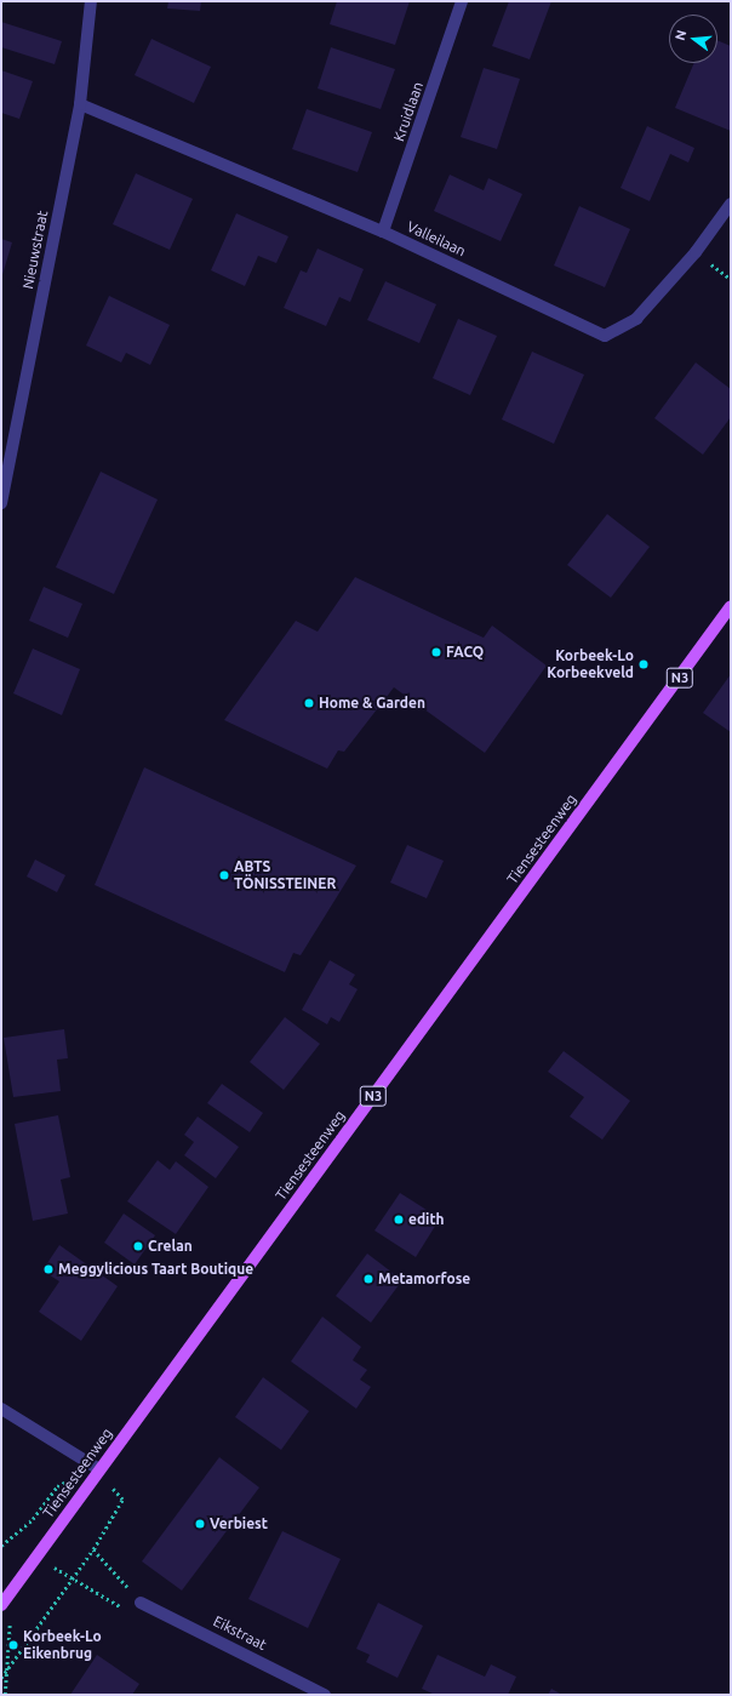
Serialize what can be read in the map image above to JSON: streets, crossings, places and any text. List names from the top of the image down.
{
  "streets": {
    "main road": ["N3", "Tiensesteenweg"],
    "street": [
      "Kruidlaan",
      "Valleilaan",
      "Nieuwstraat",
      "Eikstraat"
    ]
  },
  "crossings": [
    ["Kruidlaan", "Valleilaan"],
    ["Valleilaan", "Nieuwstraat"]
  ],
  "places": [
    "FACQ",
    "Korbeek-Lo Korbeekveld",
    "Home & Garden",
    "ABTS TÖNISSTEINER",
    "edith",
    "Crelan",
    "Meggylicious Taart Boutique",
    "Metamorfose",
    "Verbiest",
    "Korbeek-Lo Eikenbrug"
  ],
  "north": "left"
}
